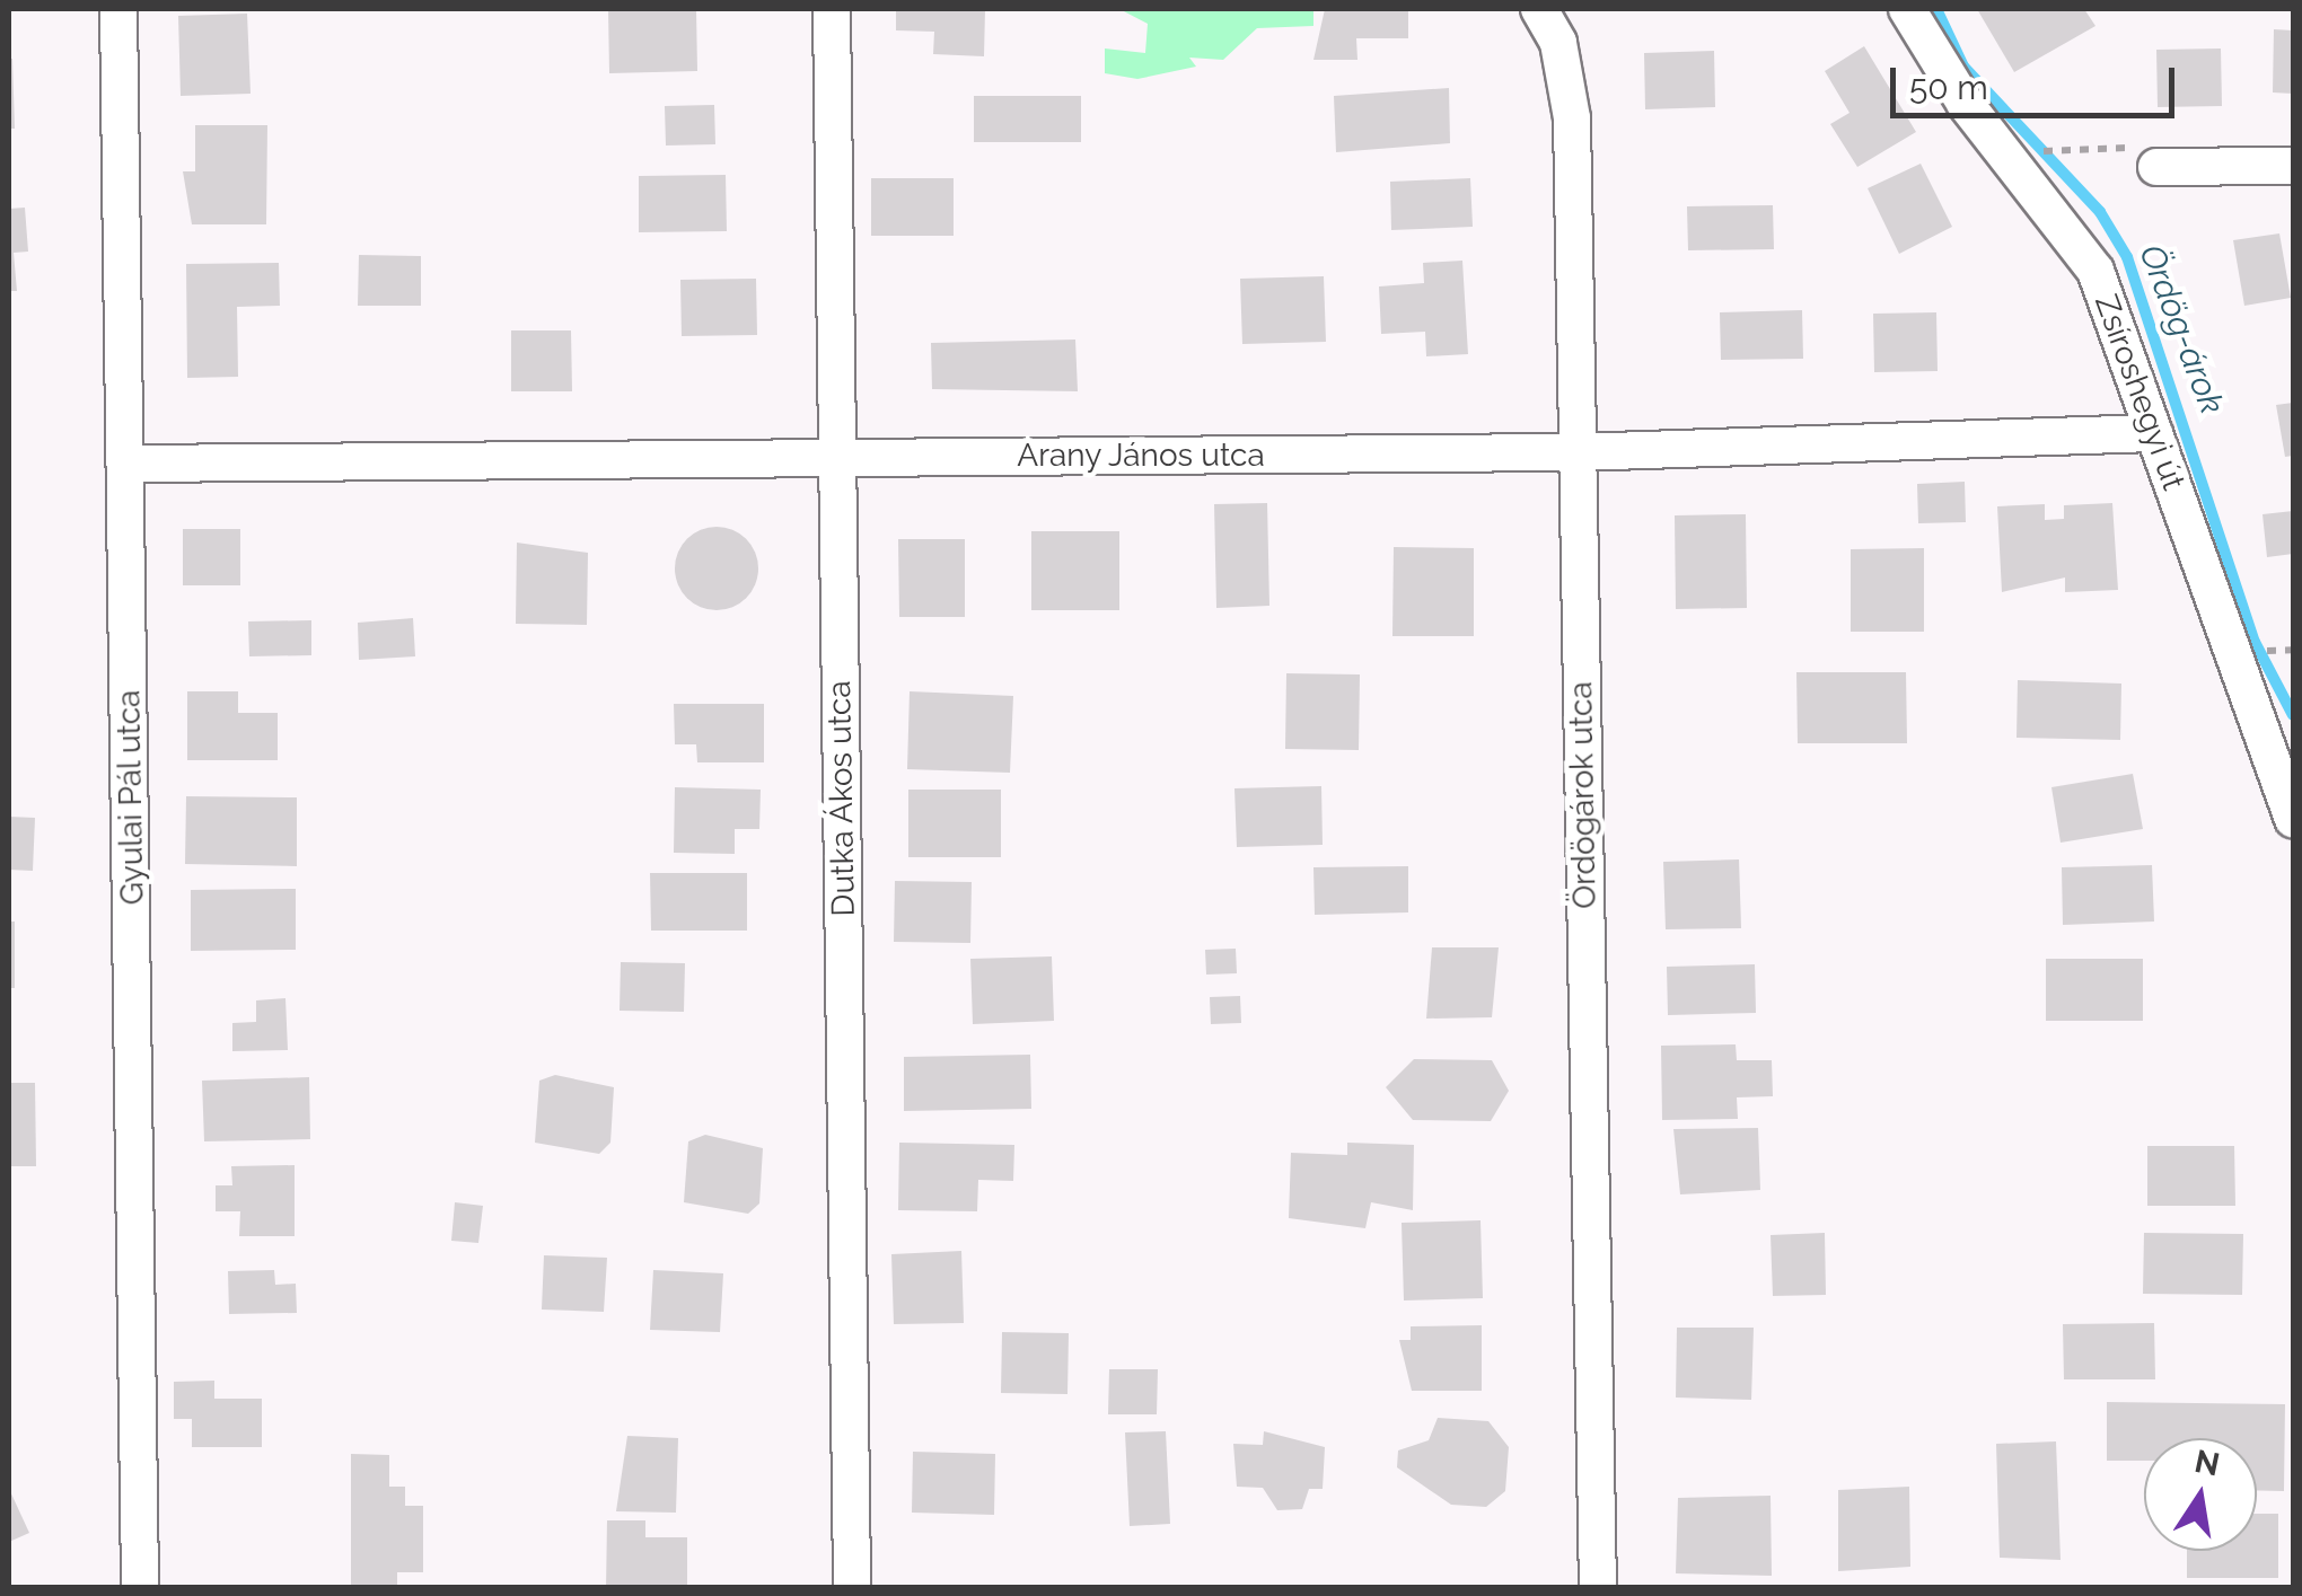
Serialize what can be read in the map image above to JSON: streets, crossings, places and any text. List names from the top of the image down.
{
  "streets": {
    "street": [
      "Zsíroshegyi út",
      "Arany János utca",
      "Ördögárok utca",
      "Gyulai Pál utca",
      "Dutka Ákos utca"
    ]
  },
  "crossings": [
    ["Zsíroshegyi út", "Arany János utca"],
    ["Arany János utca", "Ördögárok utca"],
    ["Arany János utca", "Gyulai Pál utca"],
    ["Arany János utca", "Dutka Ákos utca"]
  ],
  "water": ["Ördög-árok"],
  "scale_bar": "50 m",
  "north": "top"
}
